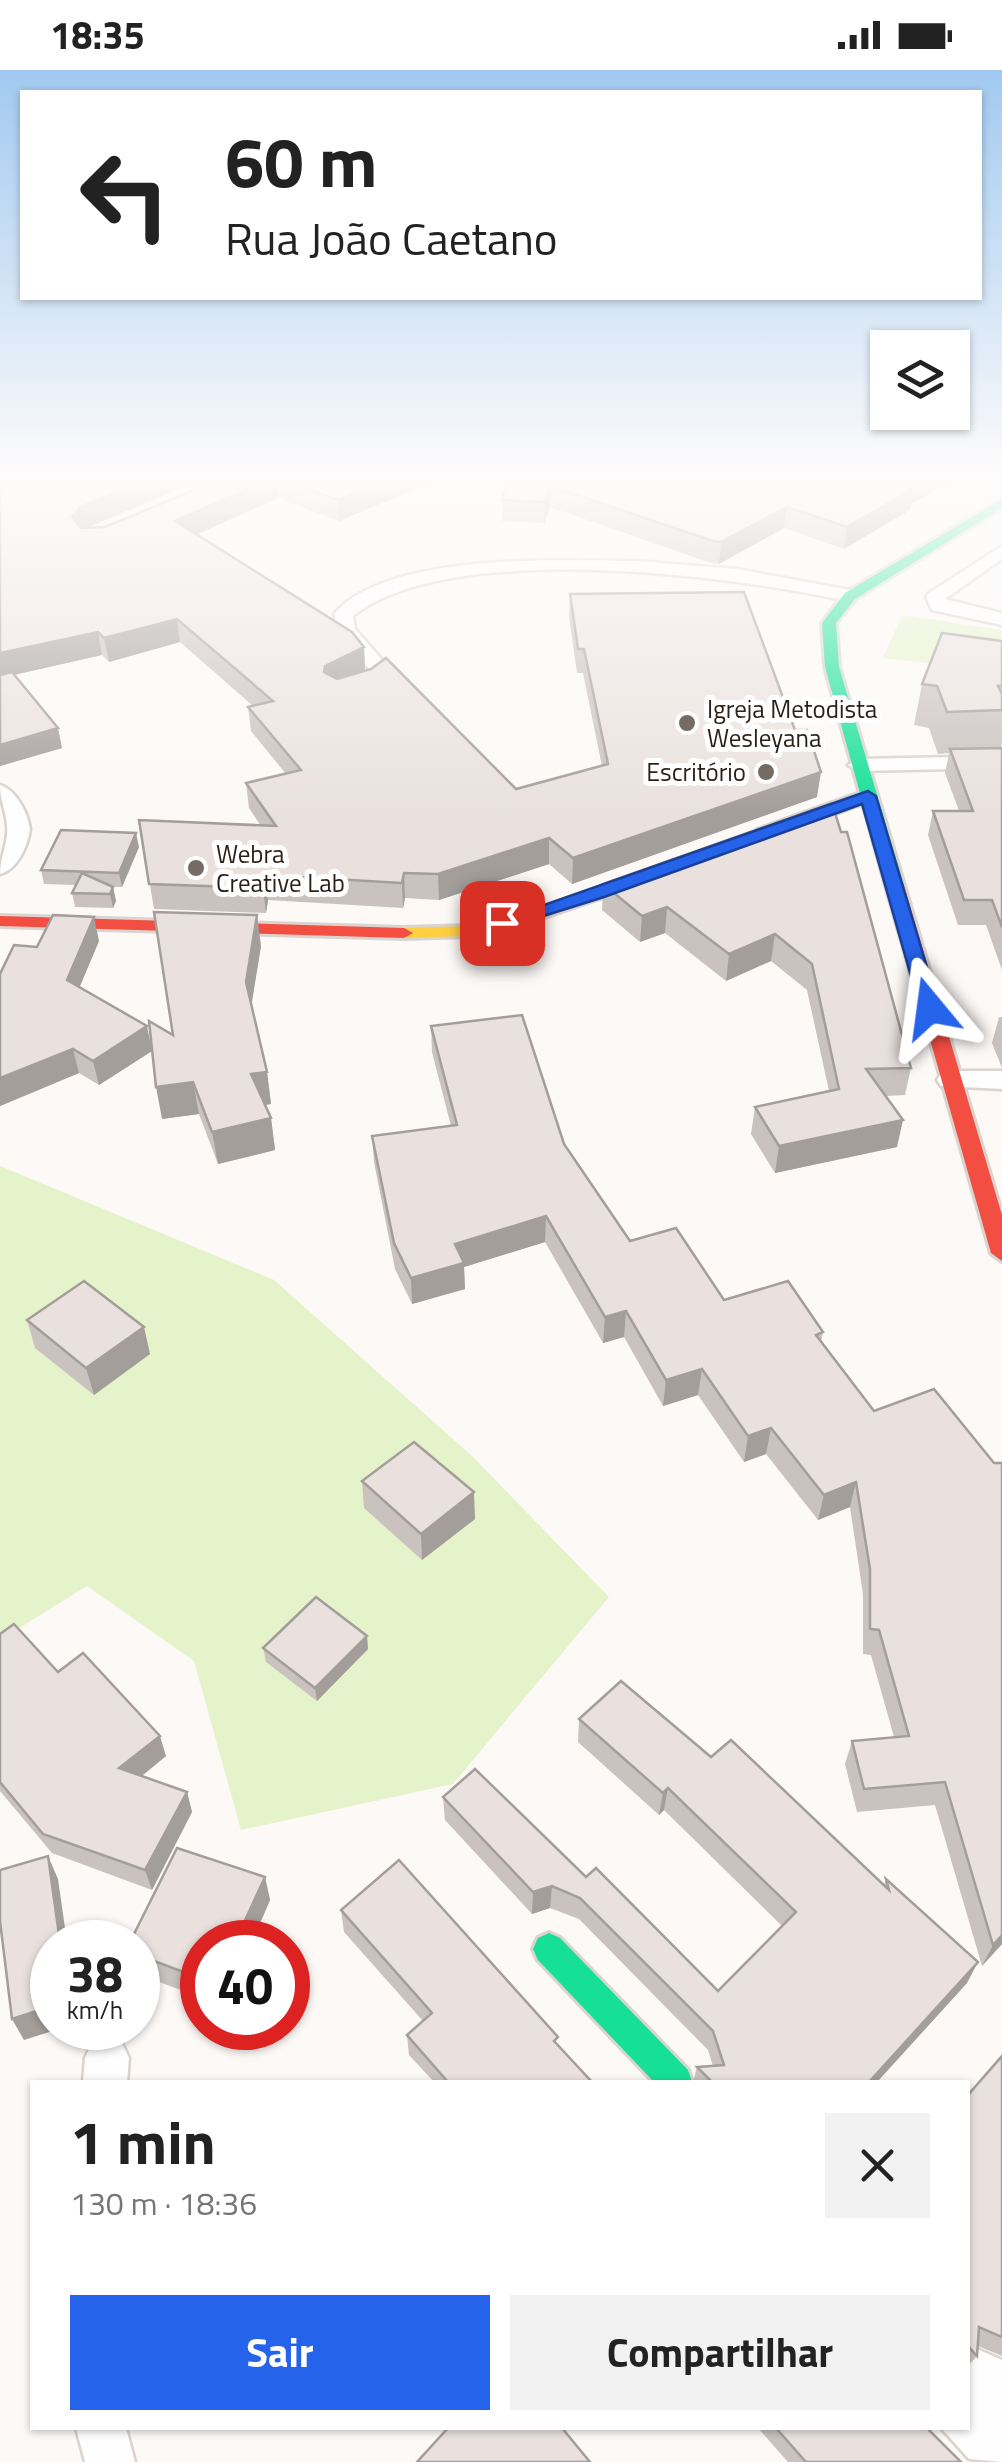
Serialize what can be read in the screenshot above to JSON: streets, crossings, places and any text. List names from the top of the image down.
{
  "places": ["Igreja Metodista Wesleyana", "Escritório", "Webra Creative Lab"],
  "page": {
    "status": "18:35",
    "turn": ["60 m", "Rua João Caetano"],
    "speed": "38 km/h",
    "limit": "40",
    "heading": ["1 min", "130 m · 18:36"],
    "buttons": ["Sair", "Compartilhar"]
  }
}
